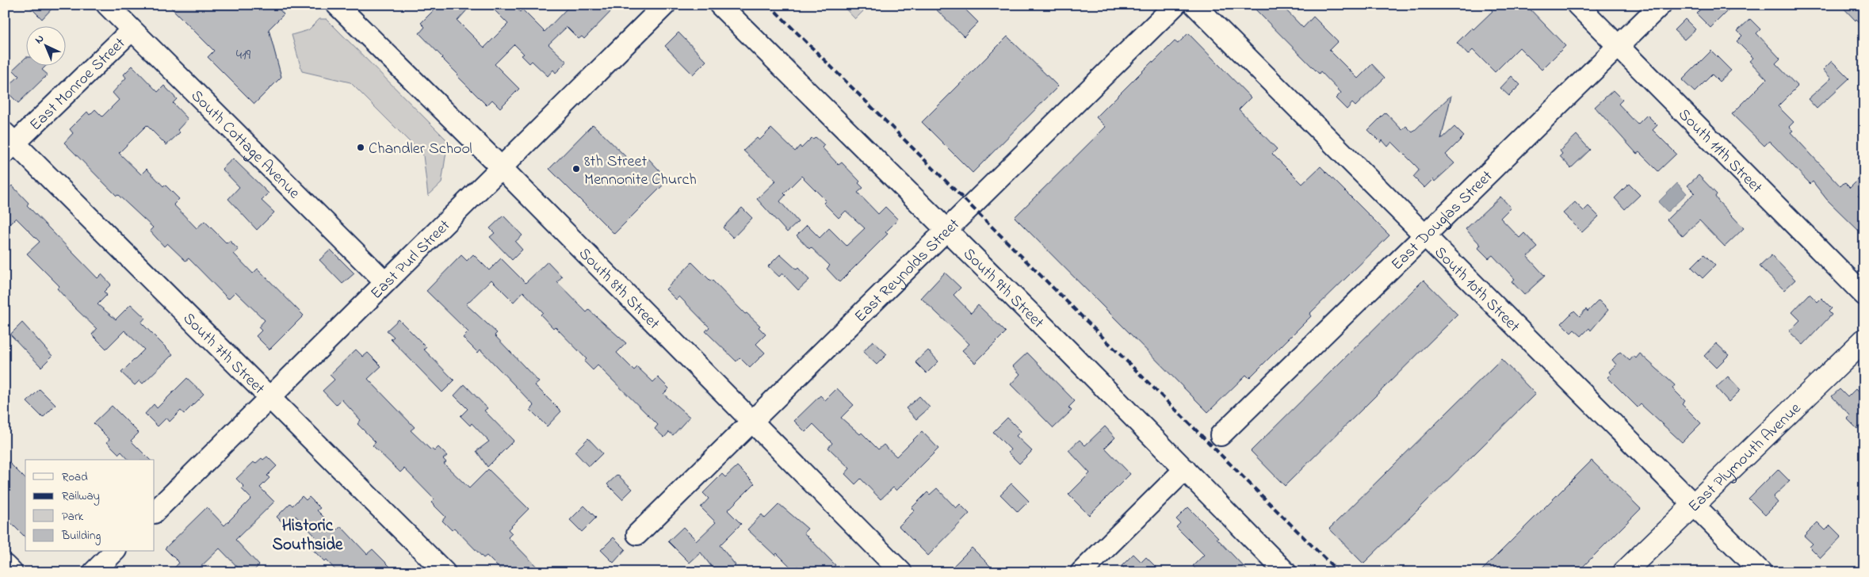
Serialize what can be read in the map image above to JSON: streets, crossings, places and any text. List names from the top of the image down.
{
  "streets": {
    "main road": ["East Plymouth Avenue"],
    "street": [
      "East Monroe Street",
      "South Cottage Avenue",
      "South 11th Street",
      "East Douglas Street",
      "East Purl Street",
      "East Reynolds Street",
      "South 8th Street",
      "South 9th Street",
      "South 10th Street",
      "South 7th Street"
    ]
  },
  "crossings": [
    ["East Monroe Street", "South Cottage Avenue"],
    ["East Monroe Street", "South 7th Street"],
    ["South Cottage Avenue", "East Purl Street"],
    ["South 11th Street", "East Douglas Street"],
    ["East Douglas Street", "South 10th Street"],
    ["East Purl Street", "South 8th Street"],
    ["East Purl Street", "South 7th Street"],
    ["East Reynolds Street", "South 8th Street"],
    ["East Reynolds Street", "South 9th Street"],
    ["South 10th Street", "East Plymouth Avenue"]
  ],
  "districts": ["Historic Southside"],
  "places": ["Chandler School", "8th Street Mennonite Church"],
  "house_numbers": ["419"],
  "legend": [
    "Road",
    "Railway",
    "Park",
    "Building"
  ],
  "north": "top left"
}
